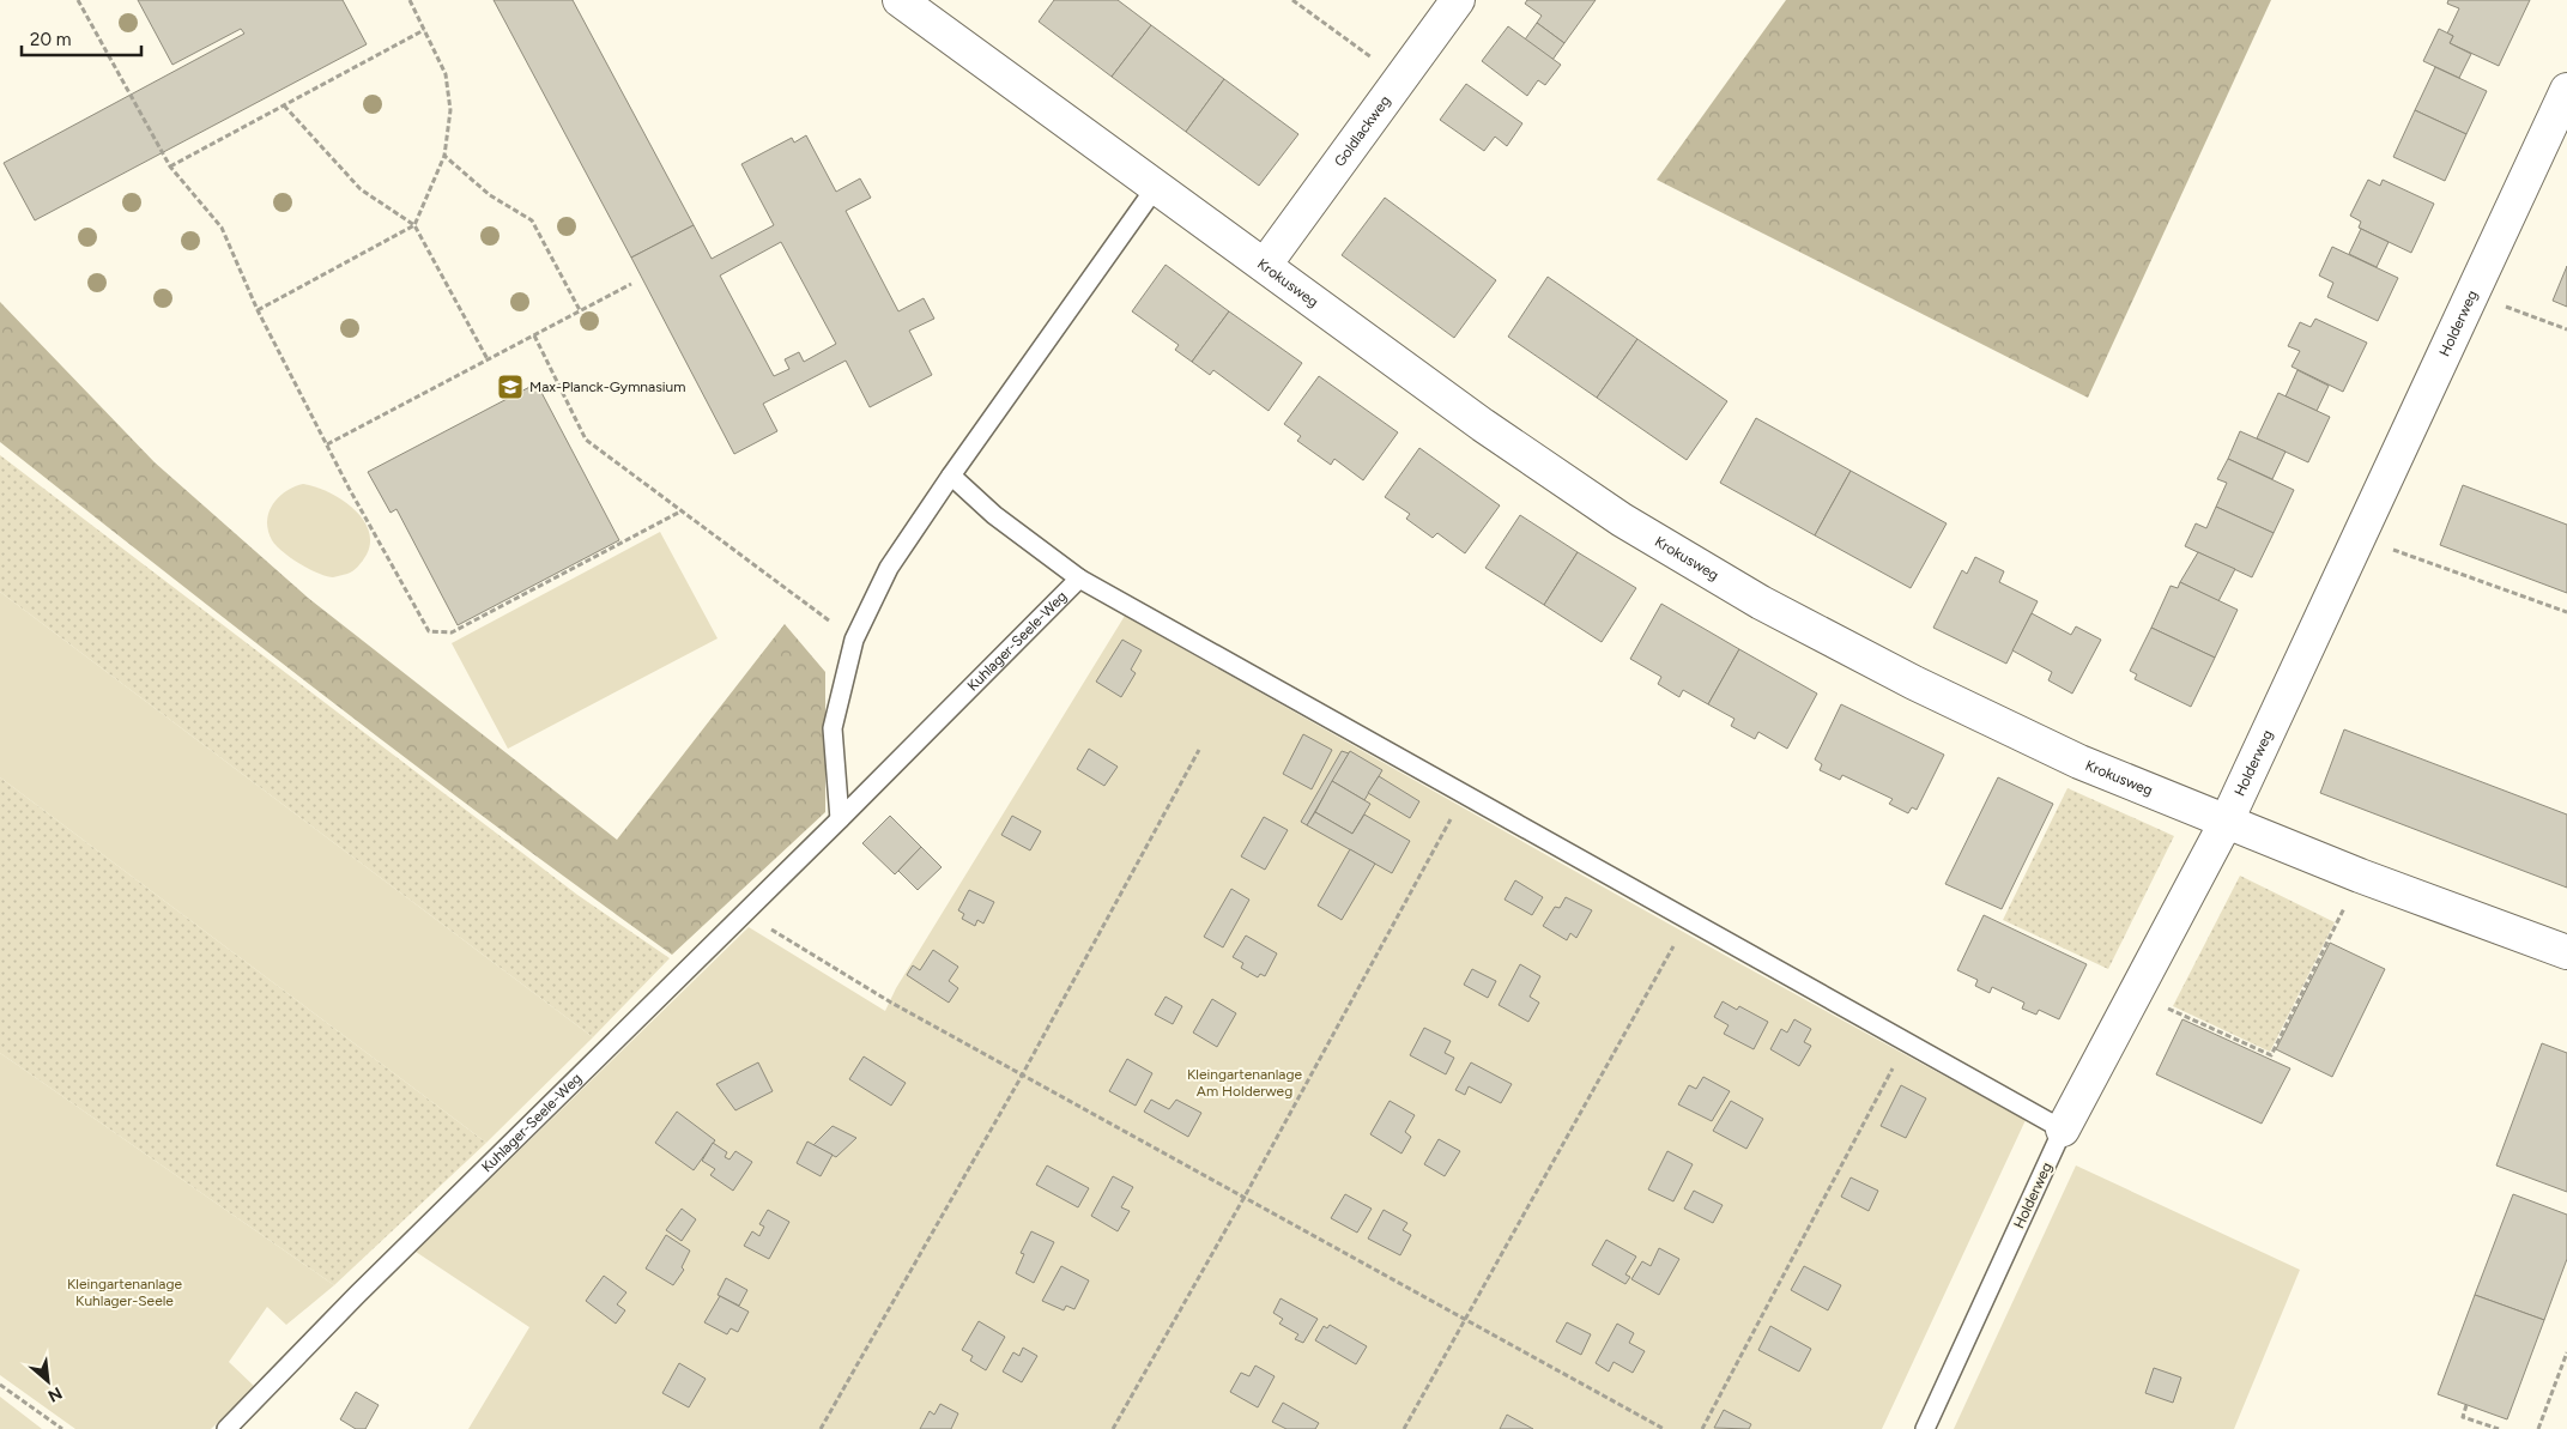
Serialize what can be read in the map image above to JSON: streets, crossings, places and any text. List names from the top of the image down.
{
  "streets": {
    "street": ["Goldlackweg", "Krokusweg", "Holderweg"],
    "lane": ["Kuhlager-Seele-Weg"]
  },
  "crossings": [
    ["Goldlackweg", "Krokusweg"],
    ["Krokusweg", "Holderweg"]
  ],
  "parks": ["Kleingartenanlage Am Holderweg", "Kleingartenanlage Kuhlager-Seele"],
  "places": {
    "school or university": ["Max-Planck-Gymnasium"]
  },
  "scale_bar": "20 m",
  "north": "bottom right"
}
